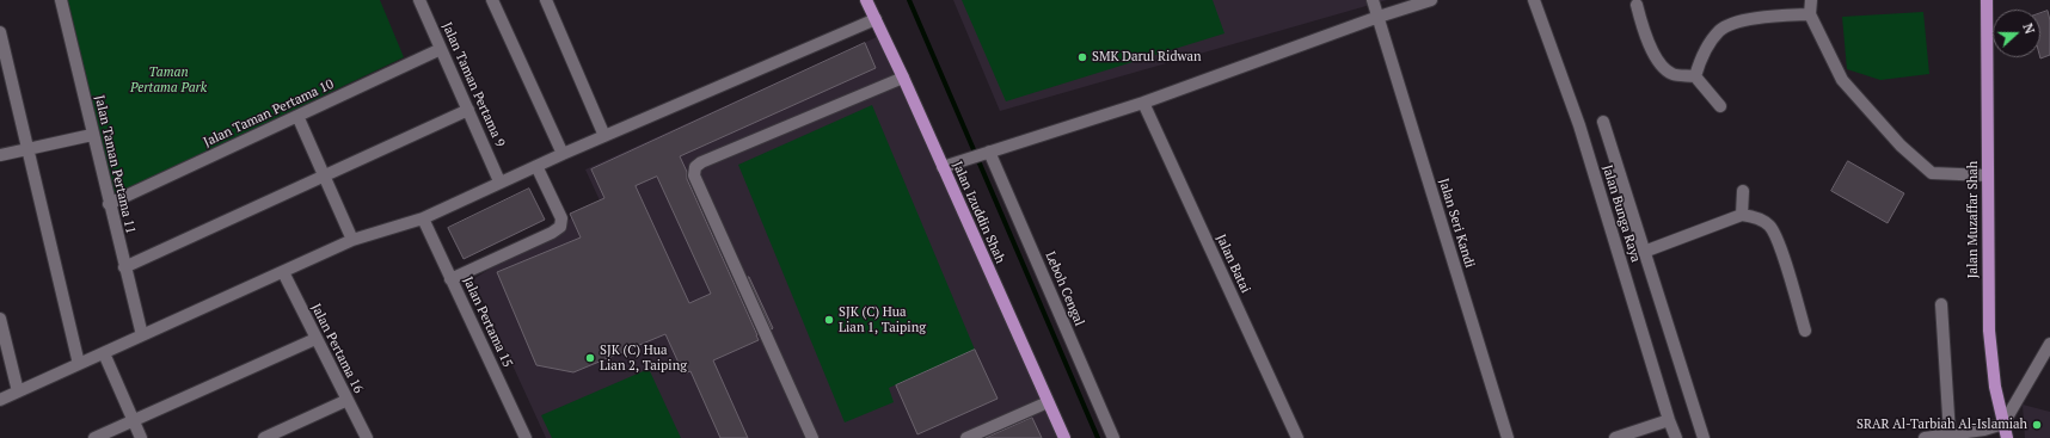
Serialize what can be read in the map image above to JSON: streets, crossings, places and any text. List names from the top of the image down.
{
  "streets": {
    "main road": ["Jalan Izuddin Shah", "Jalan Muzaffar Shah"],
    "street": [
      "Jalan Taman Pertama 9",
      "Jalan Taman Pertama 10",
      "Jalan Taman Pertama 11",
      "Jalan Bunga Raya",
      "Jalan Seri Kandi",
      "Jalan Batai",
      "Leboh Cengal",
      "Jalan Pertama 15",
      "Jalan Pertama 16"
    ]
  },
  "crossings": [
    ["Jalan Taman Pertama 9", "Jalan Taman Pertama 10"],
    ["Jalan Taman Pertama 10", "Jalan Taman Pertama 11"]
  ],
  "parks": ["Taman Pertama Park"],
  "places": [
    "SMK Darul Ridwan",
    "SJK (C) Hua Lian 1, Taiping",
    "SJK (C) Hua Lian 2, Taiping",
    "SRAR Al-Tarbiah Al-Islamiah"
  ],
  "north": "right"
}
